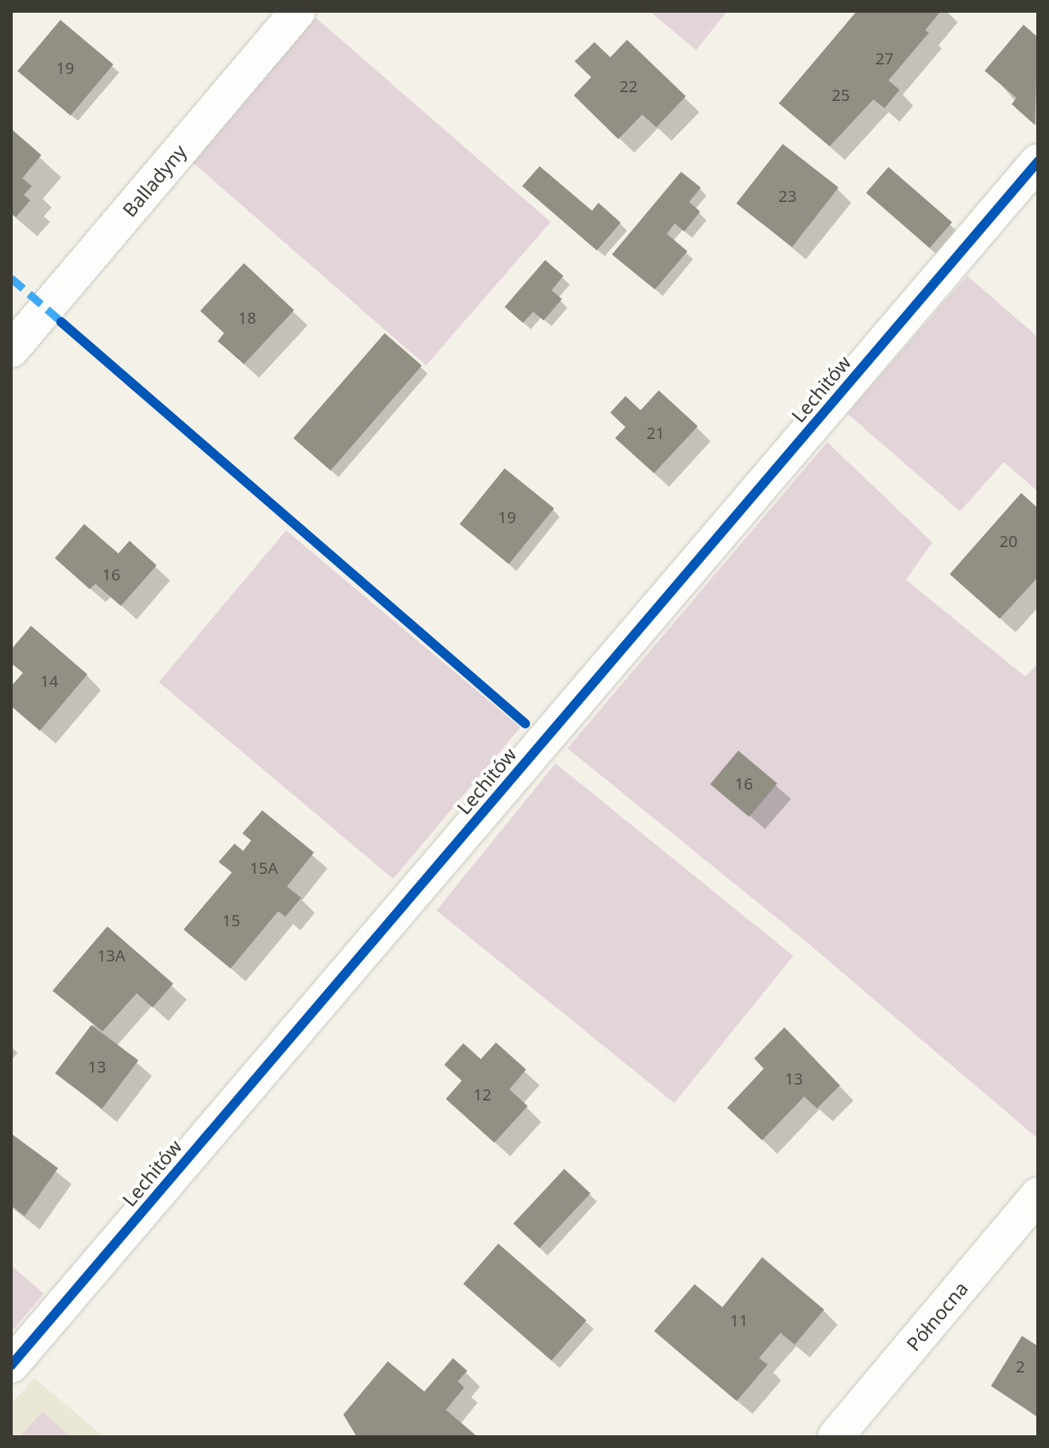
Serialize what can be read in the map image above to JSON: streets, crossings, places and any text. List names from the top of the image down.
{
  "streets": {
    "street": ["Balladyny", "Lechitów", "Północna"]
  },
  "house_numbers": [
    "27",
    "19",
    "22",
    "25",
    "23",
    "18",
    "21",
    "19",
    "20",
    "16",
    "14",
    "16",
    "15A",
    "15",
    "13A",
    "13",
    "13",
    "12",
    "11",
    "2"
  ]
}
